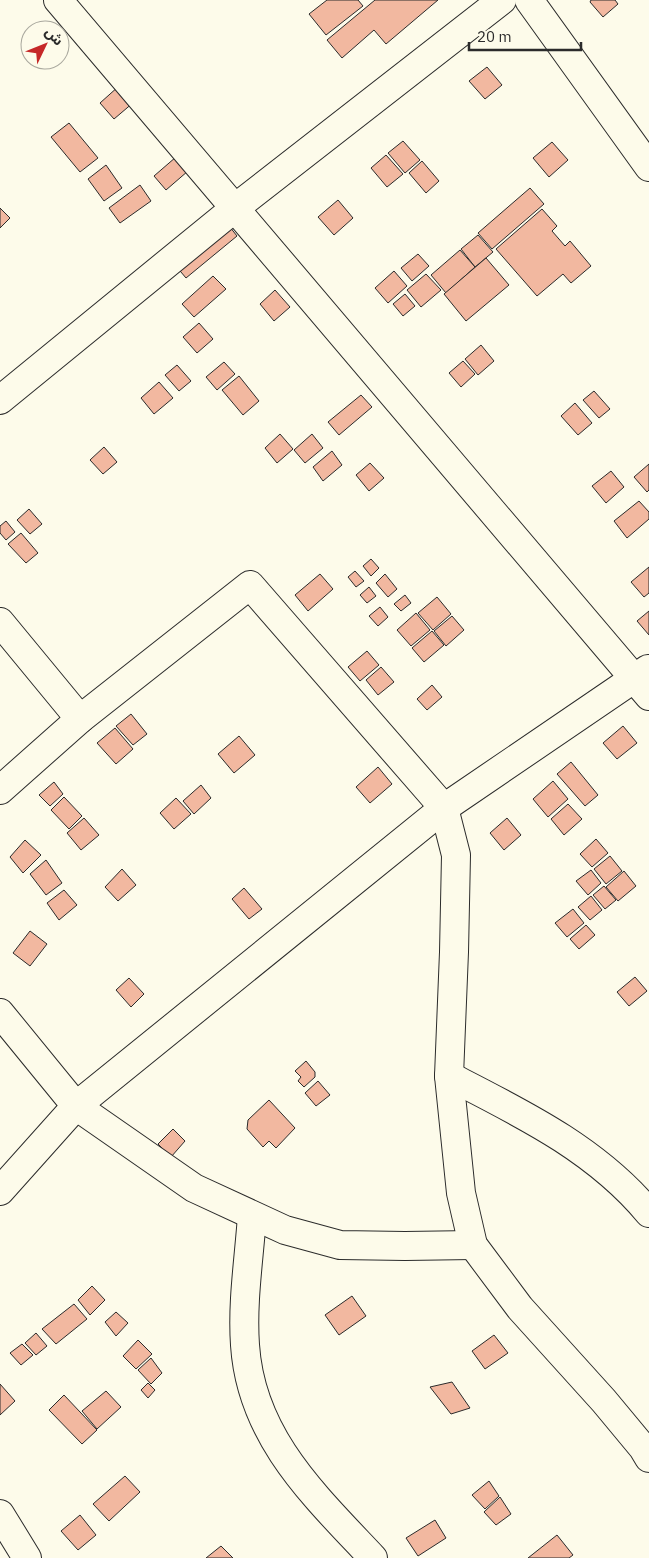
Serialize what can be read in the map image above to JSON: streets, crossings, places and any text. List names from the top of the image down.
{
  "scale_bar": "20 m",
  "north": "top right"
}
